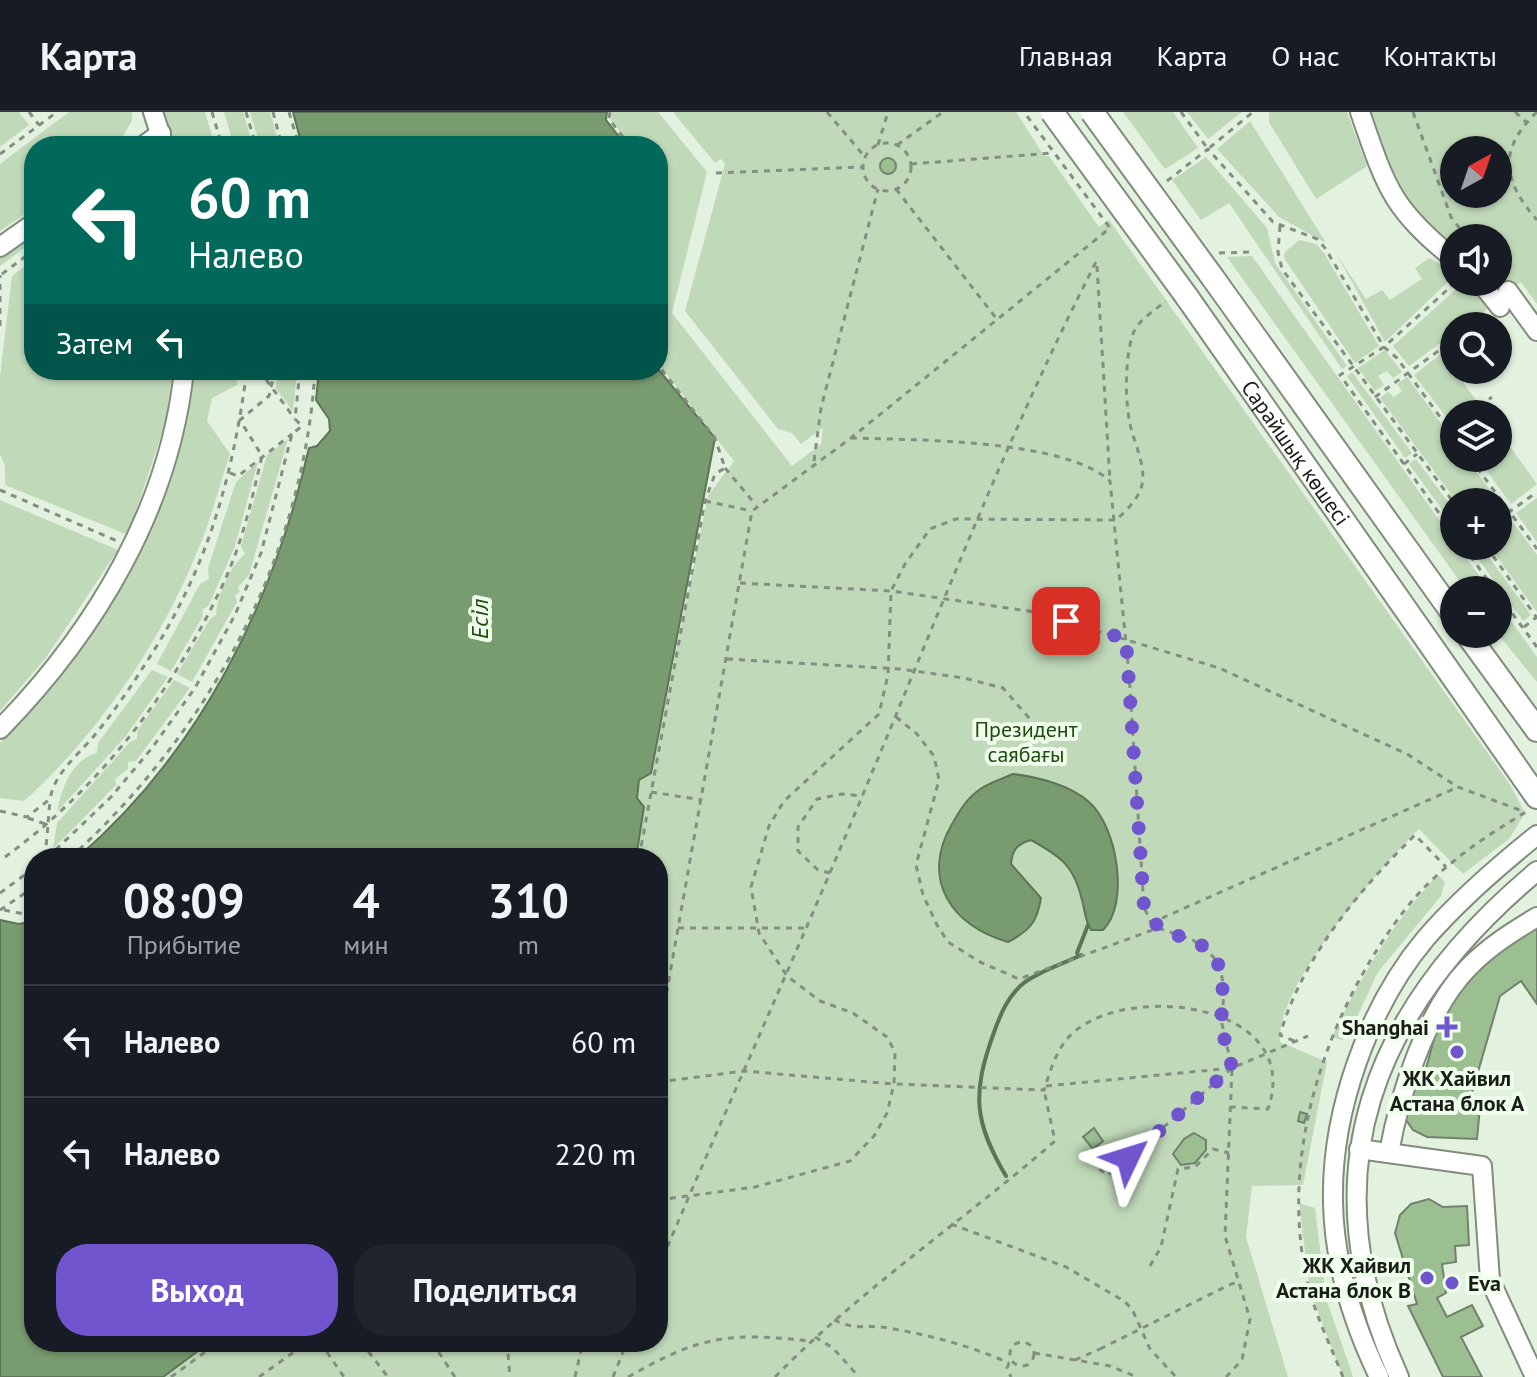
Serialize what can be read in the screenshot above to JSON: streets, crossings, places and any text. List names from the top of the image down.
{
  "streets": {
    "main road": ["Сарайшық көшесі"]
  },
  "water": ["Есіл"],
  "parks": ["Президент саябағы"],
  "places": {
    "health": ["Shanghai"],
    "other": ["ЖК Хайвил Астана блок А", "ЖК Хайвил Астана блок B", "Eva"]
  },
  "north": "top right",
  "page": {
    "header": "Карта",
    "nav": [
      "Главная",
      "Карта",
      "О нас",
      "Контакты"
    ],
    "map_buttons": ["+", "−"],
    "turn": ["60 m", "Налево"],
    "then": "Затем",
    "eta": [
      "08:09",
      "Прибытие",
      "4",
      "мин",
      "310",
      "m"
    ],
    "list": [
      {
        "name": "Налево",
        "value": "60 m"
      },
      {
        "name": "Налево",
        "value": "220 m"
      }
    ],
    "buttons": ["Выход", "Поделиться"]
  }
}
